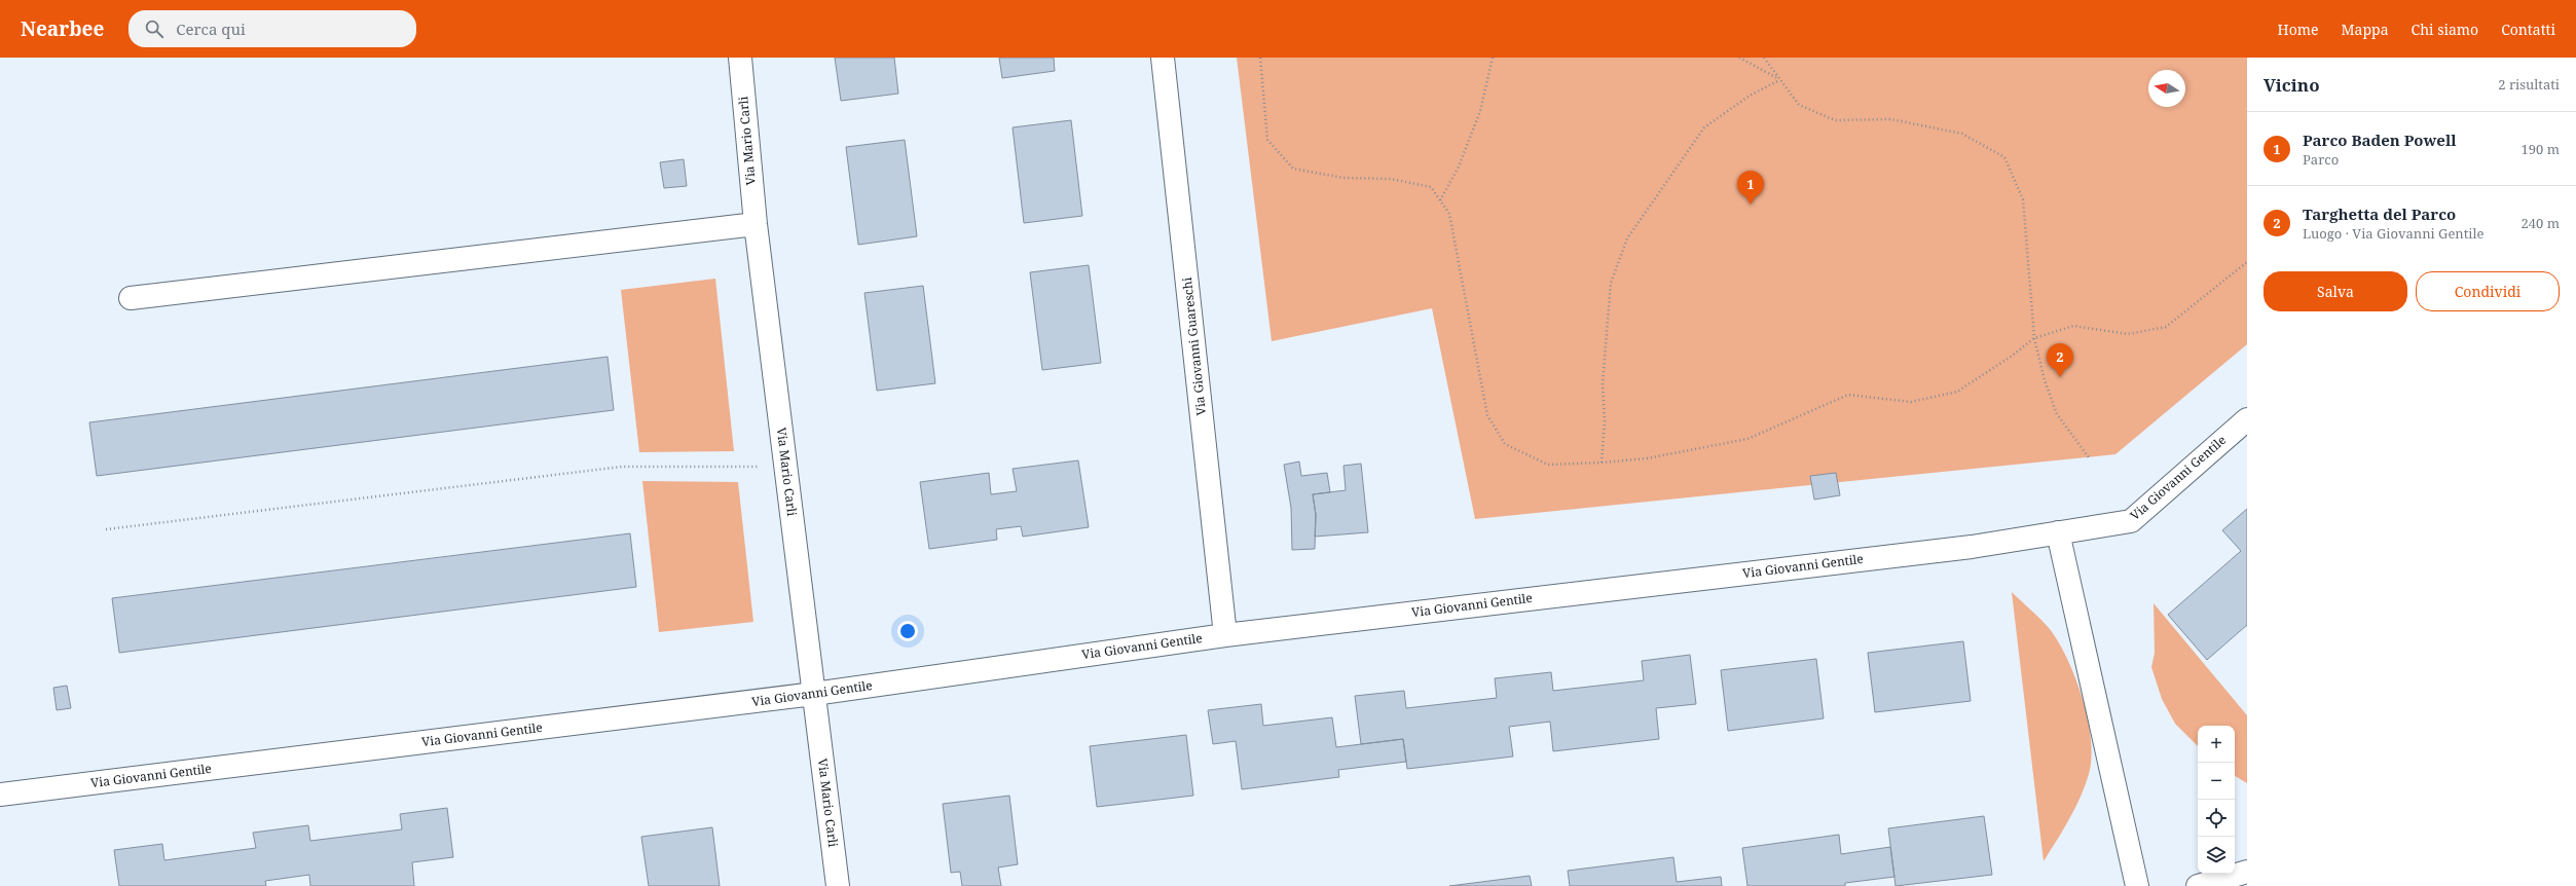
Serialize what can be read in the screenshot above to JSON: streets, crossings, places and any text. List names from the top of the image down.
{
  "streets": {
    "street": ["Via Mario Carli", "Via Giovanni Guareschi", "Via Giovanni Gentile"]
  },
  "crossings": [
    ["Via Mario Carli", "Via Giovanni Gentile"],
    ["Via Giovanni Guareschi", "Via Giovanni Gentile"]
  ],
  "north": "left",
  "page": {
    "header": "Nearbee",
    "search": "Cerca qui",
    "nav": [
      "Home",
      "Mappa",
      "Chi siamo",
      "Contatti"
    ],
    "heading": ["Vicino", "2 risultati"],
    "list": [
      {
        "mark": "1",
        "name": "Parco Baden Powell",
        "note": "Parco",
        "value": "190 m"
      },
      {
        "mark": "2",
        "name": "Targhetta del Parco",
        "note": "Luogo · Via Giovanni Gentile",
        "value": "240 m"
      }
    ],
    "pins": ["1", "2"],
    "buttons": ["Salva", "Condividi"],
    "map_buttons": ["+", "−"]
  }
}
